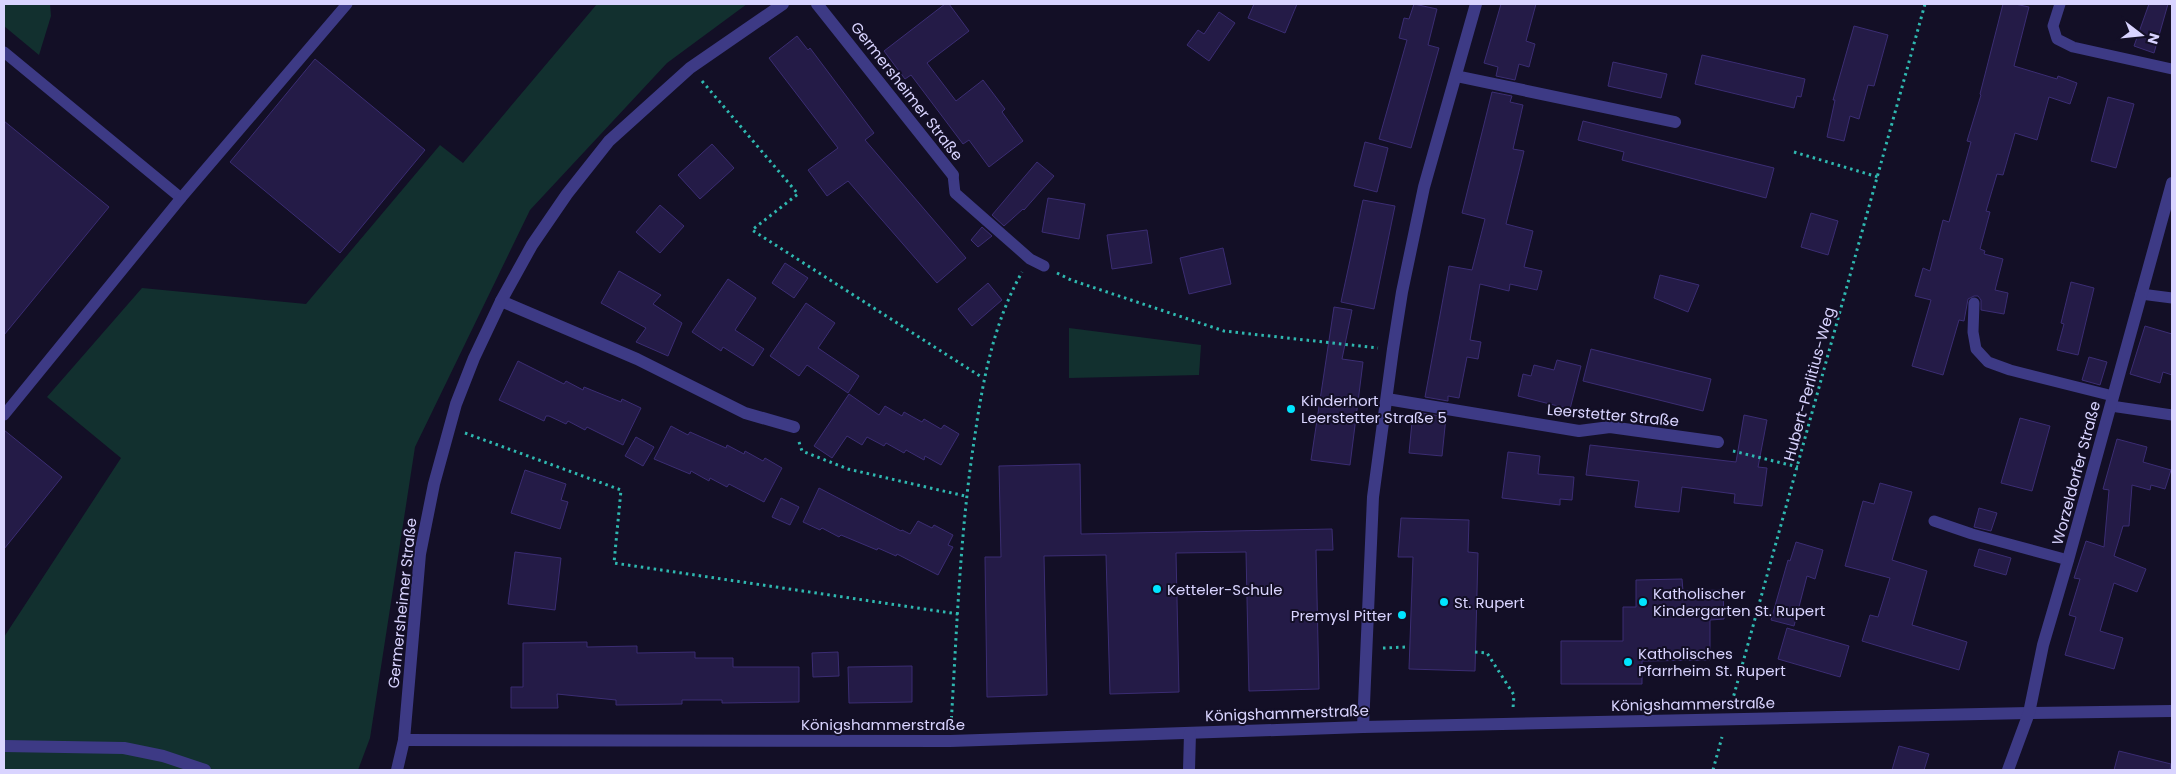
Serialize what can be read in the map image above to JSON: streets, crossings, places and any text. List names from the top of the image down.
{
  "streets": {
    "street": [
      "Germersheimer Straße",
      "Leerstetter Straße",
      "Worzeldorfer Straße",
      "Königshammerstraße"
    ],
    "path": ["Hubert-Perlitius-Weg"]
  },
  "crossings": [
    ["Germersheimer Straße", "Königshammerstraße"],
    ["Hubert-Perlitius-Weg", "Königshammerstraße"],
    ["Worzeldorfer Straße", "Königshammerstraße"]
  ],
  "places": [
    "Kinderhort Leerstetter Straße 5",
    "Ketteler-Schule",
    "St. Rupert",
    "Katholischer Kindergarten St. Rupert",
    "Premysl Pitter",
    "Katholisches Pfarrheim St. Rupert"
  ],
  "north": "right"
}
